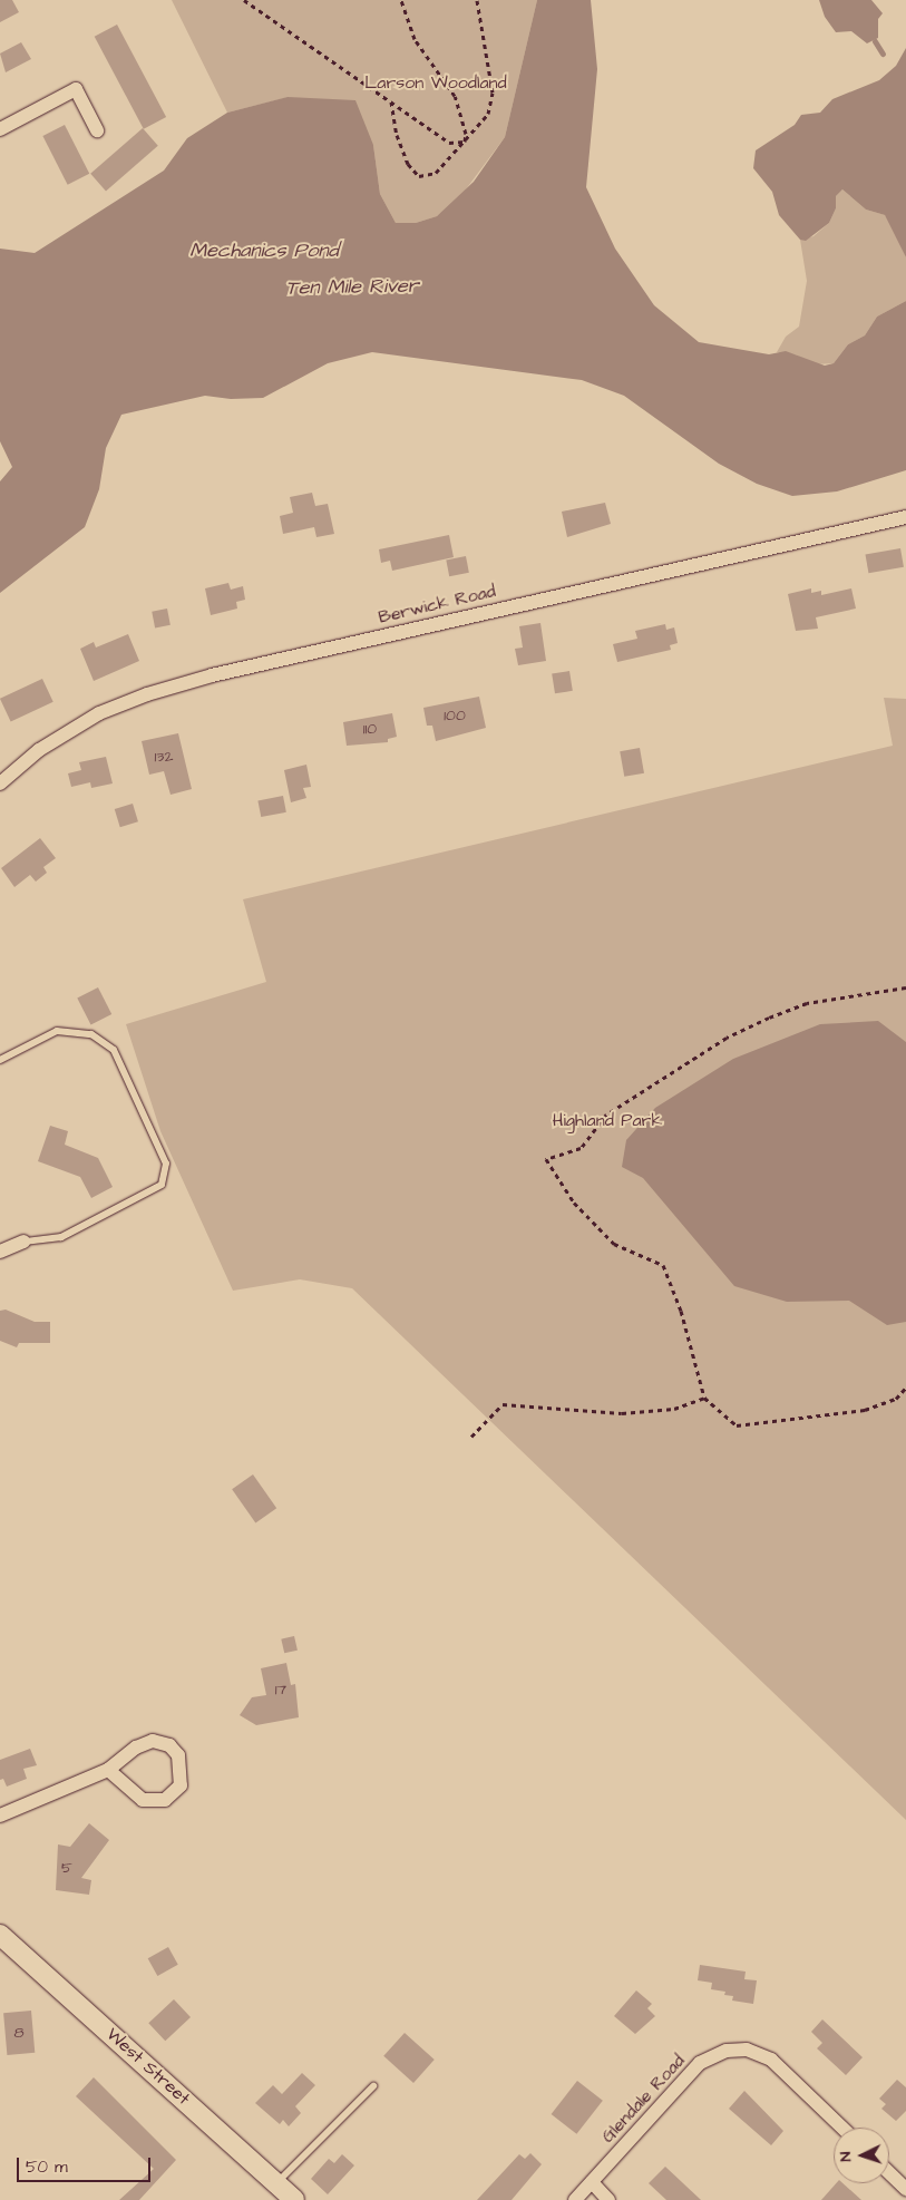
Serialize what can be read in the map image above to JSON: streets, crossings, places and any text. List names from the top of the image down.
{
  "streets": {
    "main road": ["West Street"],
    "street": ["Berwick Road", "Glendale Road"]
  },
  "water": ["Mechanics Pond", "Ten Mile River"],
  "parks": ["Larson Woodland", "Highland Park"],
  "house_numbers": [
    "100",
    "110",
    "132",
    "17",
    "5",
    "8"
  ],
  "scale_bar": "50 m",
  "north": "left"
}
